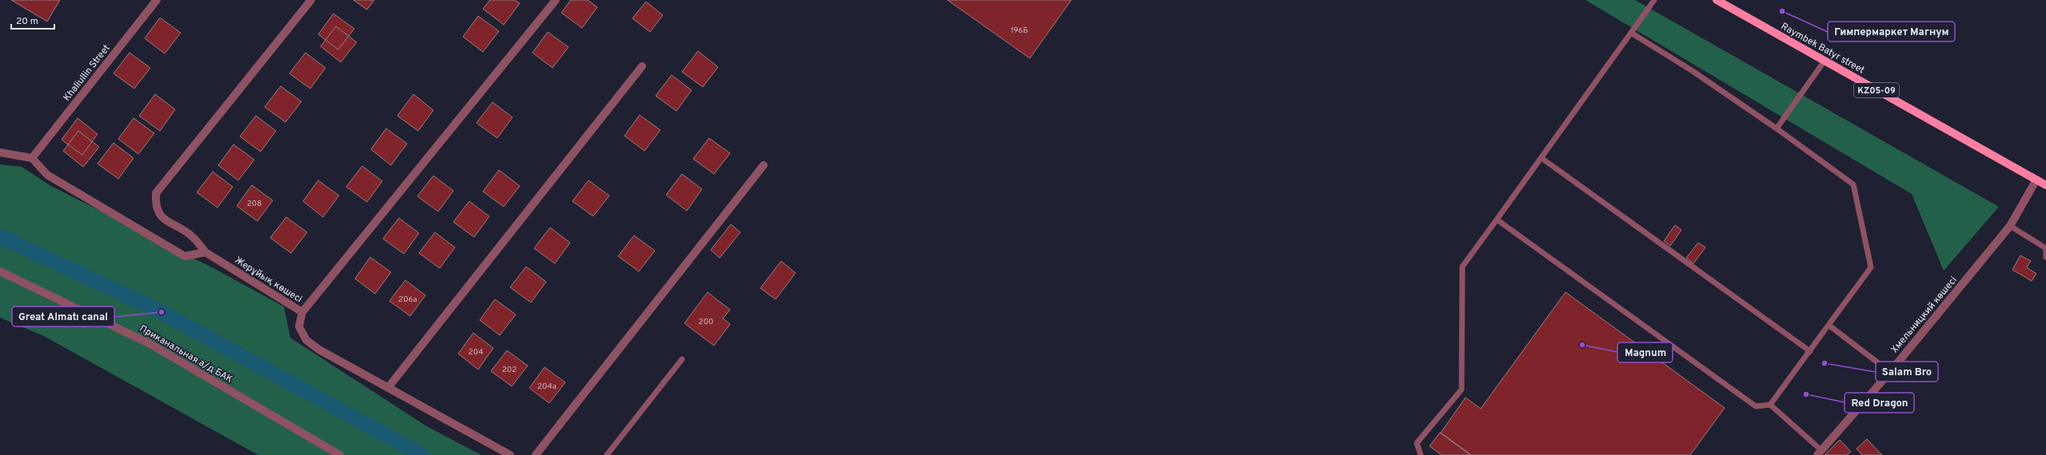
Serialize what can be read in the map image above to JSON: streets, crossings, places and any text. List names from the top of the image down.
{
  "streets": {
    "main road": ["Raymbek Batyr street", "KZ05-09"],
    "street": [
      "Khaliullin Street",
      "Жерұйық көшесі",
      "Хмельницкий көшесі",
      "Приканальная а/д БАК"
    ]
  },
  "crossings": [
    ["Raymbek Batyr street", "KZ05-09"],
    ["Raymbek Batyr street", "Хмельницкий көшесі"],
    ["KZ05-09", "Хмельницкий көшесі"]
  ],
  "places": [
    "Гимпермаркет Магнум",
    "Great Almatı canal",
    "Magnum",
    "Salam Bro",
    "Red Dragon"
  ],
  "house_numbers": [
    "196Б",
    "208",
    "206а",
    "200",
    "204",
    "202",
    "204а"
  ],
  "scale_bar": "20 m"
}
